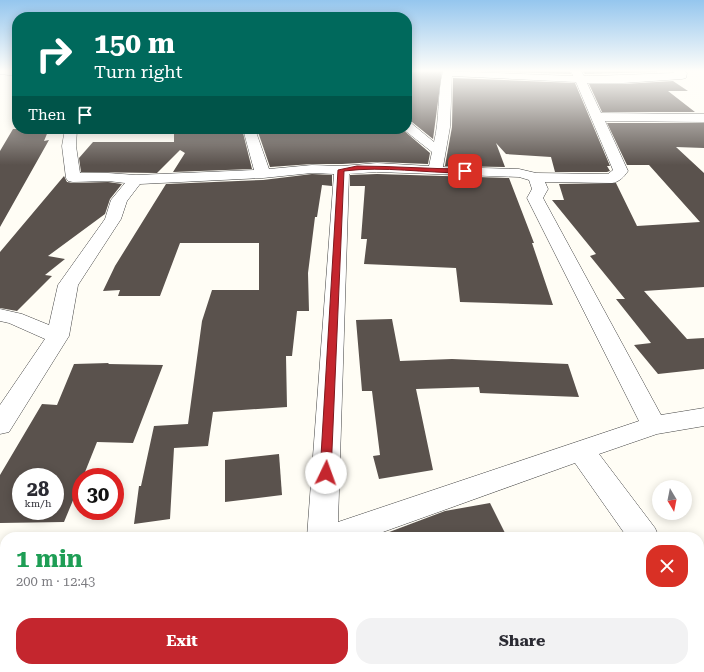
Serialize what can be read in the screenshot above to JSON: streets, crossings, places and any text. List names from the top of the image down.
{
  "north": "bottom",
  "page": {
    "turn": ["150 m", "Turn right"],
    "then": "Then",
    "speed": "28 km/h",
    "limit": "30",
    "heading": ["1 min", "200 m · 12:43"],
    "buttons": ["Exit", "Share"]
  }
}
